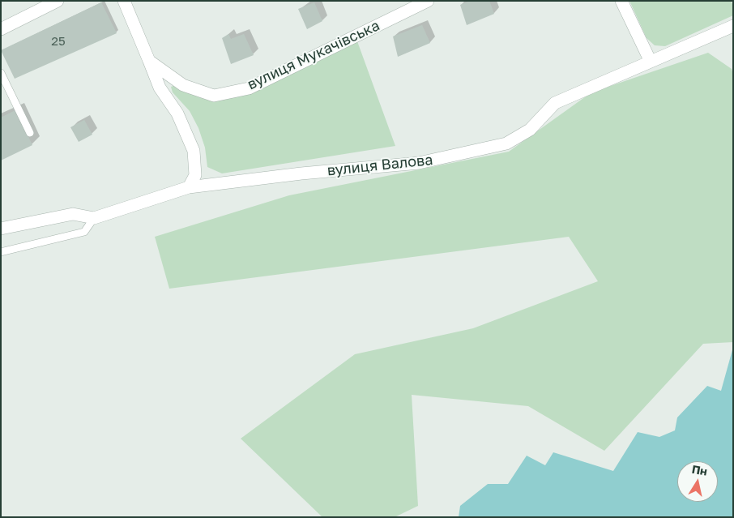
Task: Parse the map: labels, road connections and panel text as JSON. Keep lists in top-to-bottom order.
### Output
{
  "streets": {
    "street": ["вулиця Мукачівська", "вулиця Валова"]
  },
  "house_numbers": ["25"],
  "north": "top"
}
